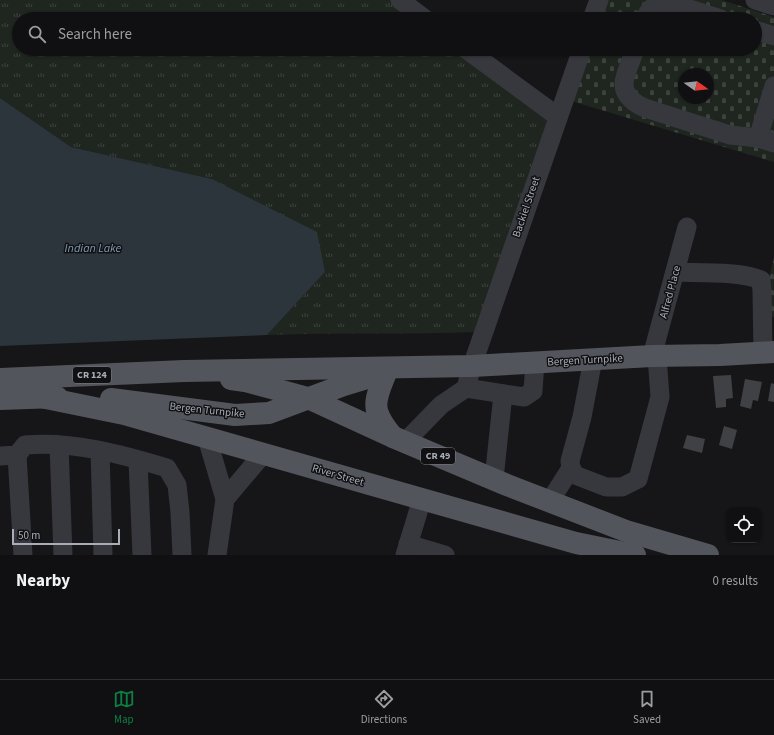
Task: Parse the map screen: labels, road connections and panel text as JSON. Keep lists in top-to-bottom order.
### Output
{
  "streets": {
    "main road": [
      "Bergen Turnpike",
      "CR 124",
      "CR 49",
      "River Street"
    ],
    "street": ["Backiel Street", "Alfred Place"]
  },
  "crossings": [
    ["Backiel Street", "Bergen Turnpike"],
    ["Alfred Place", "Bergen Turnpike"],
    ["Bergen Turnpike", "CR 49"],
    ["Bergen Turnpike", "River Street"]
  ],
  "water": ["Indian Lake"],
  "scale_bar": "50 m",
  "north": "right",
  "page": {
    "search": "Search here",
    "scale": "50 m",
    "heading": ["Nearby", "0 results"],
    "nav": ["Map", "Directions", "Saved"]
  }
}
